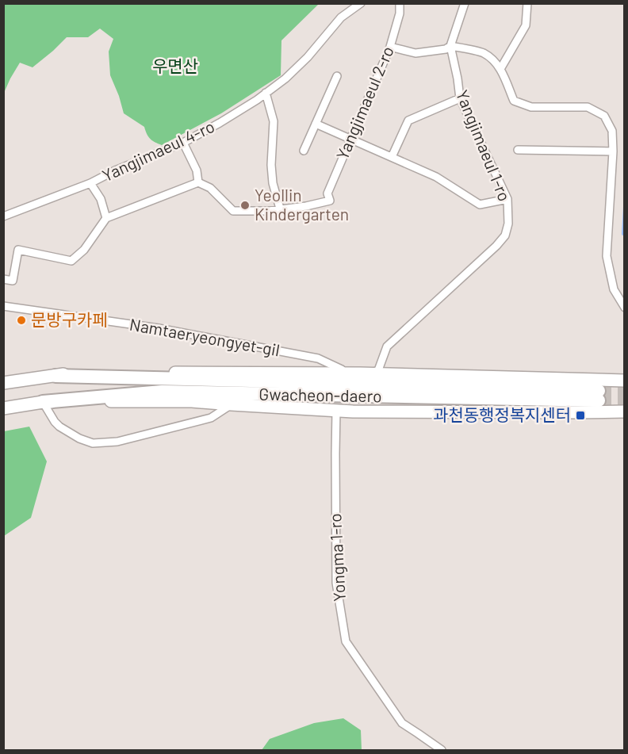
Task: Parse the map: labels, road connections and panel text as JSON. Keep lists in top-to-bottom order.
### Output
{
  "streets": {
    "highway": ["Gwacheon-daero"],
    "street": [
      "Yangjimaeul 2-ro",
      "Yangjimaeul 1-ro",
      "Yangjimaeul 4-ro",
      "Namtaeryeongyet-gil",
      "Yongma 1-ro"
    ]
  },
  "parks": ["우면산"],
  "places": {
    "other": ["Yeollin Kindergarten", "문방구카페"],
    "transit": ["과천동행정복지센터"]
  }
}
